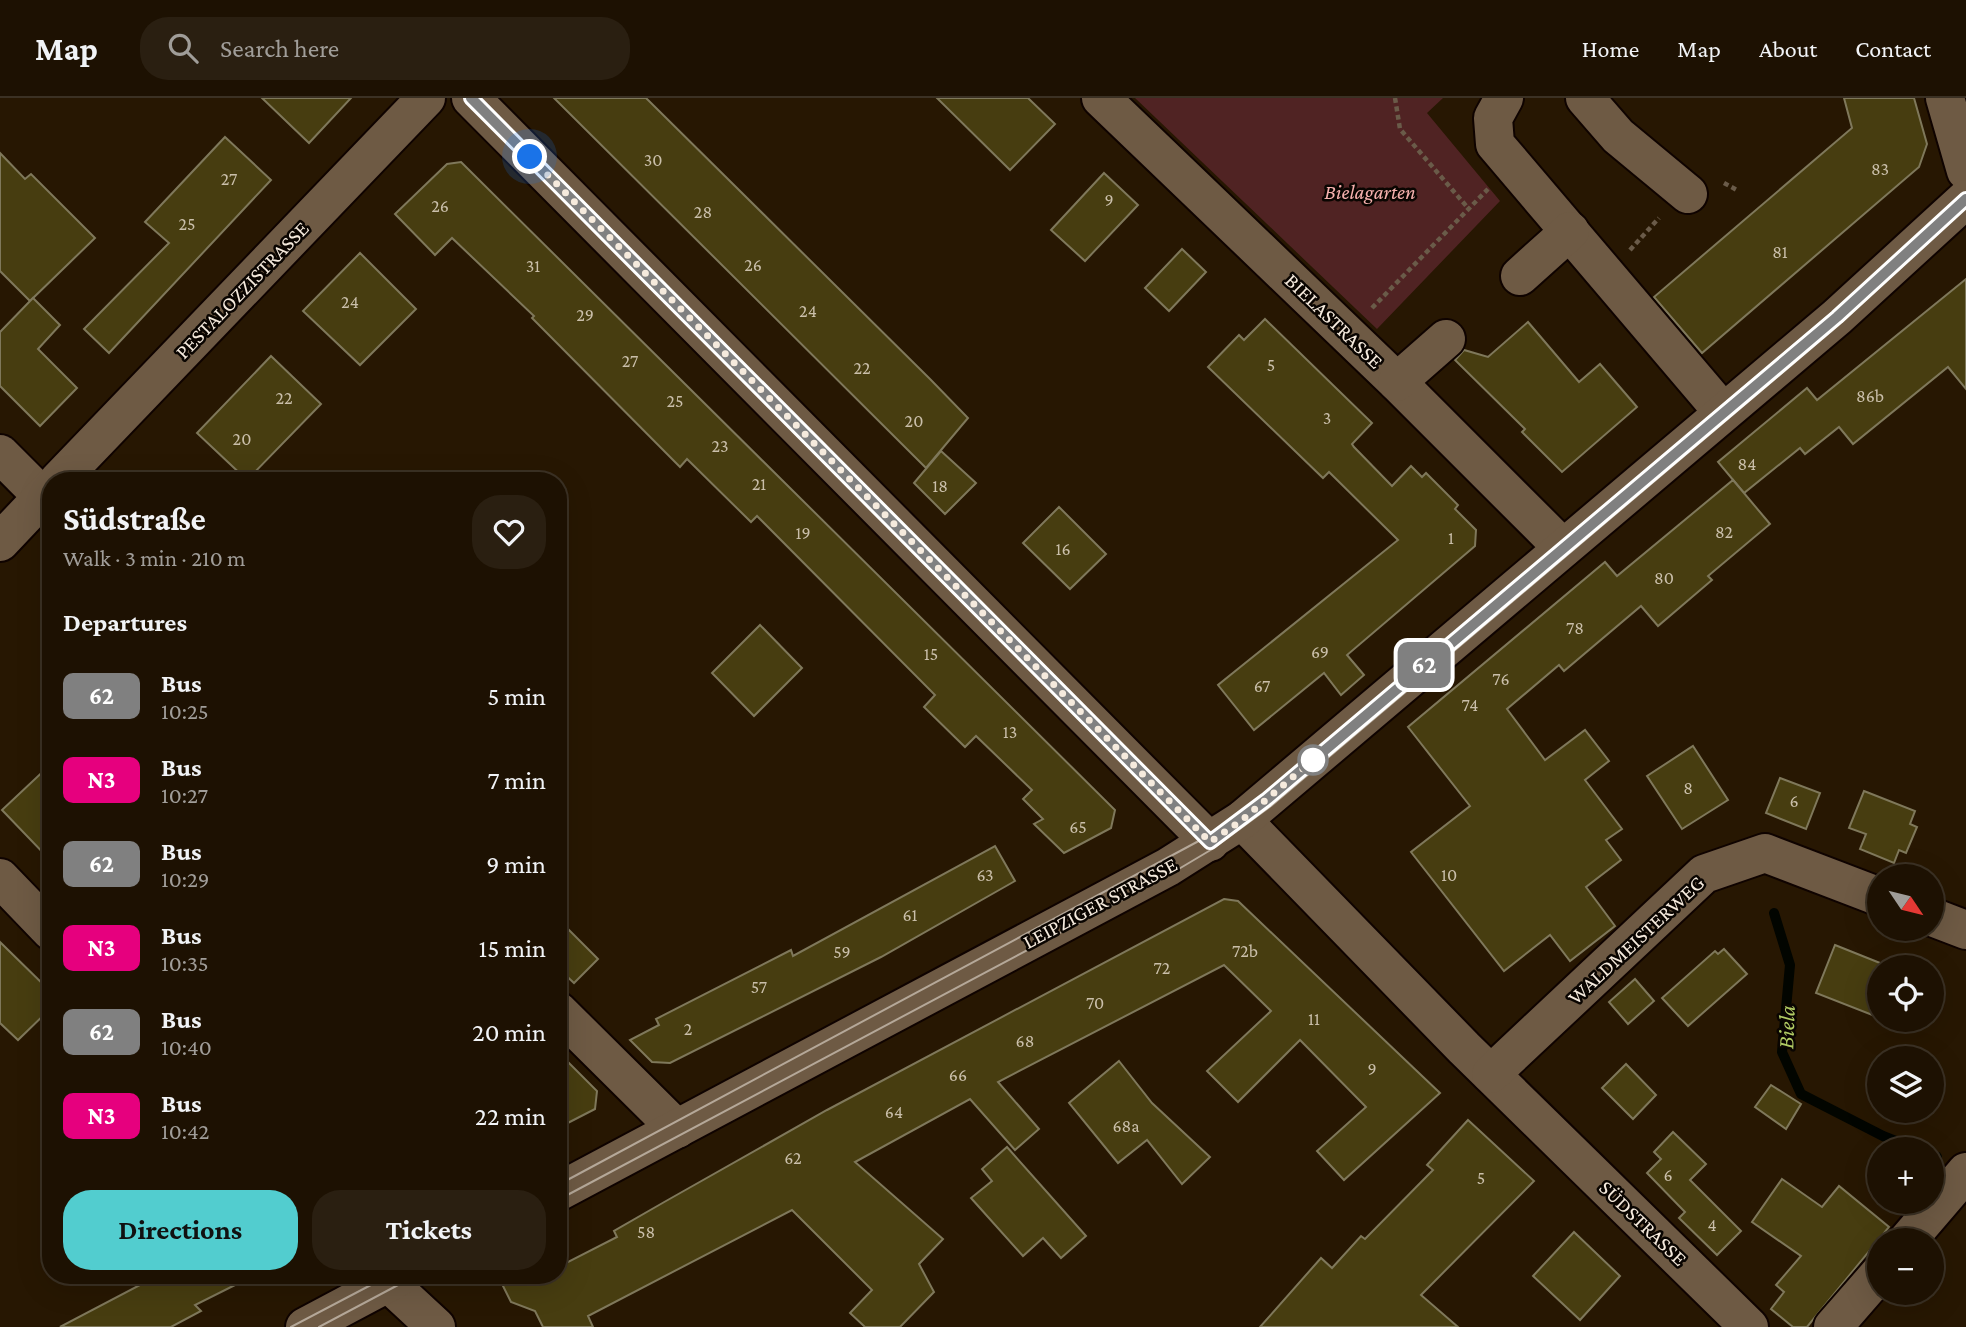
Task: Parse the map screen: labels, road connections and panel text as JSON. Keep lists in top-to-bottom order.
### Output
{
  "streets": {
    "street": [
      "PESTALOZZISTRASSE",
      "BIELASTRASSE",
      "LEIPZIGER STRASSE",
      "WALDMEISTERWEG",
      "SÜDSTRASSE"
    ]
  },
  "crossings": [
    ["BIELASTRASSE", "LEIPZIGER STRASSE"],
    ["LEIPZIGER STRASSE", "SÜDSTRASSE"],
    ["WALDMEISTERWEG", "SÜDSTRASSE"]
  ],
  "water": ["Biela"],
  "parks": ["Bielagarten"],
  "lines": ["bus line 62"],
  "house_numbers": [
    "30",
    "83",
    "27",
    "9",
    "26",
    "28",
    "25",
    "81",
    "26",
    "31",
    "24",
    "24",
    "29",
    "27",
    "5",
    "22",
    "86b",
    "22",
    "25",
    "3",
    "20",
    "20",
    "23",
    "84",
    "21",
    "18",
    "82",
    "19",
    "1",
    "16",
    "80",
    "78",
    "69",
    "15",
    "76",
    "67",
    "74",
    "13",
    "8",
    "6",
    "65",
    "63",
    "10",
    "61",
    "72b",
    "59",
    "72",
    "57",
    "70",
    "11",
    "2",
    "68",
    "9",
    "66",
    "64",
    "68a",
    "62",
    "6",
    "5",
    "4",
    "58"
  ],
  "north": "bottom right",
  "page": {
    "header": "Map",
    "search": "Search here",
    "nav": [
      "Home",
      "Map",
      "About",
      "Contact"
    ],
    "on_map": "62",
    "heading": [
      ["Südstraße", "Walk · 3 min · 210 m"],
      "Departures"
    ],
    "list": [
      {
        "mark": "62",
        "name": "Bus",
        "note": "10:25",
        "value": "5 min"
      },
      {
        "mark": "N3",
        "name": "Bus",
        "note": "10:27",
        "value": "7 min"
      },
      {
        "mark": "62",
        "name": "Bus",
        "note": "10:29",
        "value": "9 min"
      },
      {
        "mark": "N3",
        "name": "Bus",
        "note": "10:35",
        "value": "15 min"
      },
      {
        "mark": "62",
        "name": "Bus",
        "note": "10:40",
        "value": "20 min"
      },
      {
        "mark": "N3",
        "name": "Bus",
        "note": "10:42",
        "value": "22 min"
      }
    ],
    "map_buttons": ["+", "−"],
    "buttons": ["Directions", "Tickets"]
  }
}
